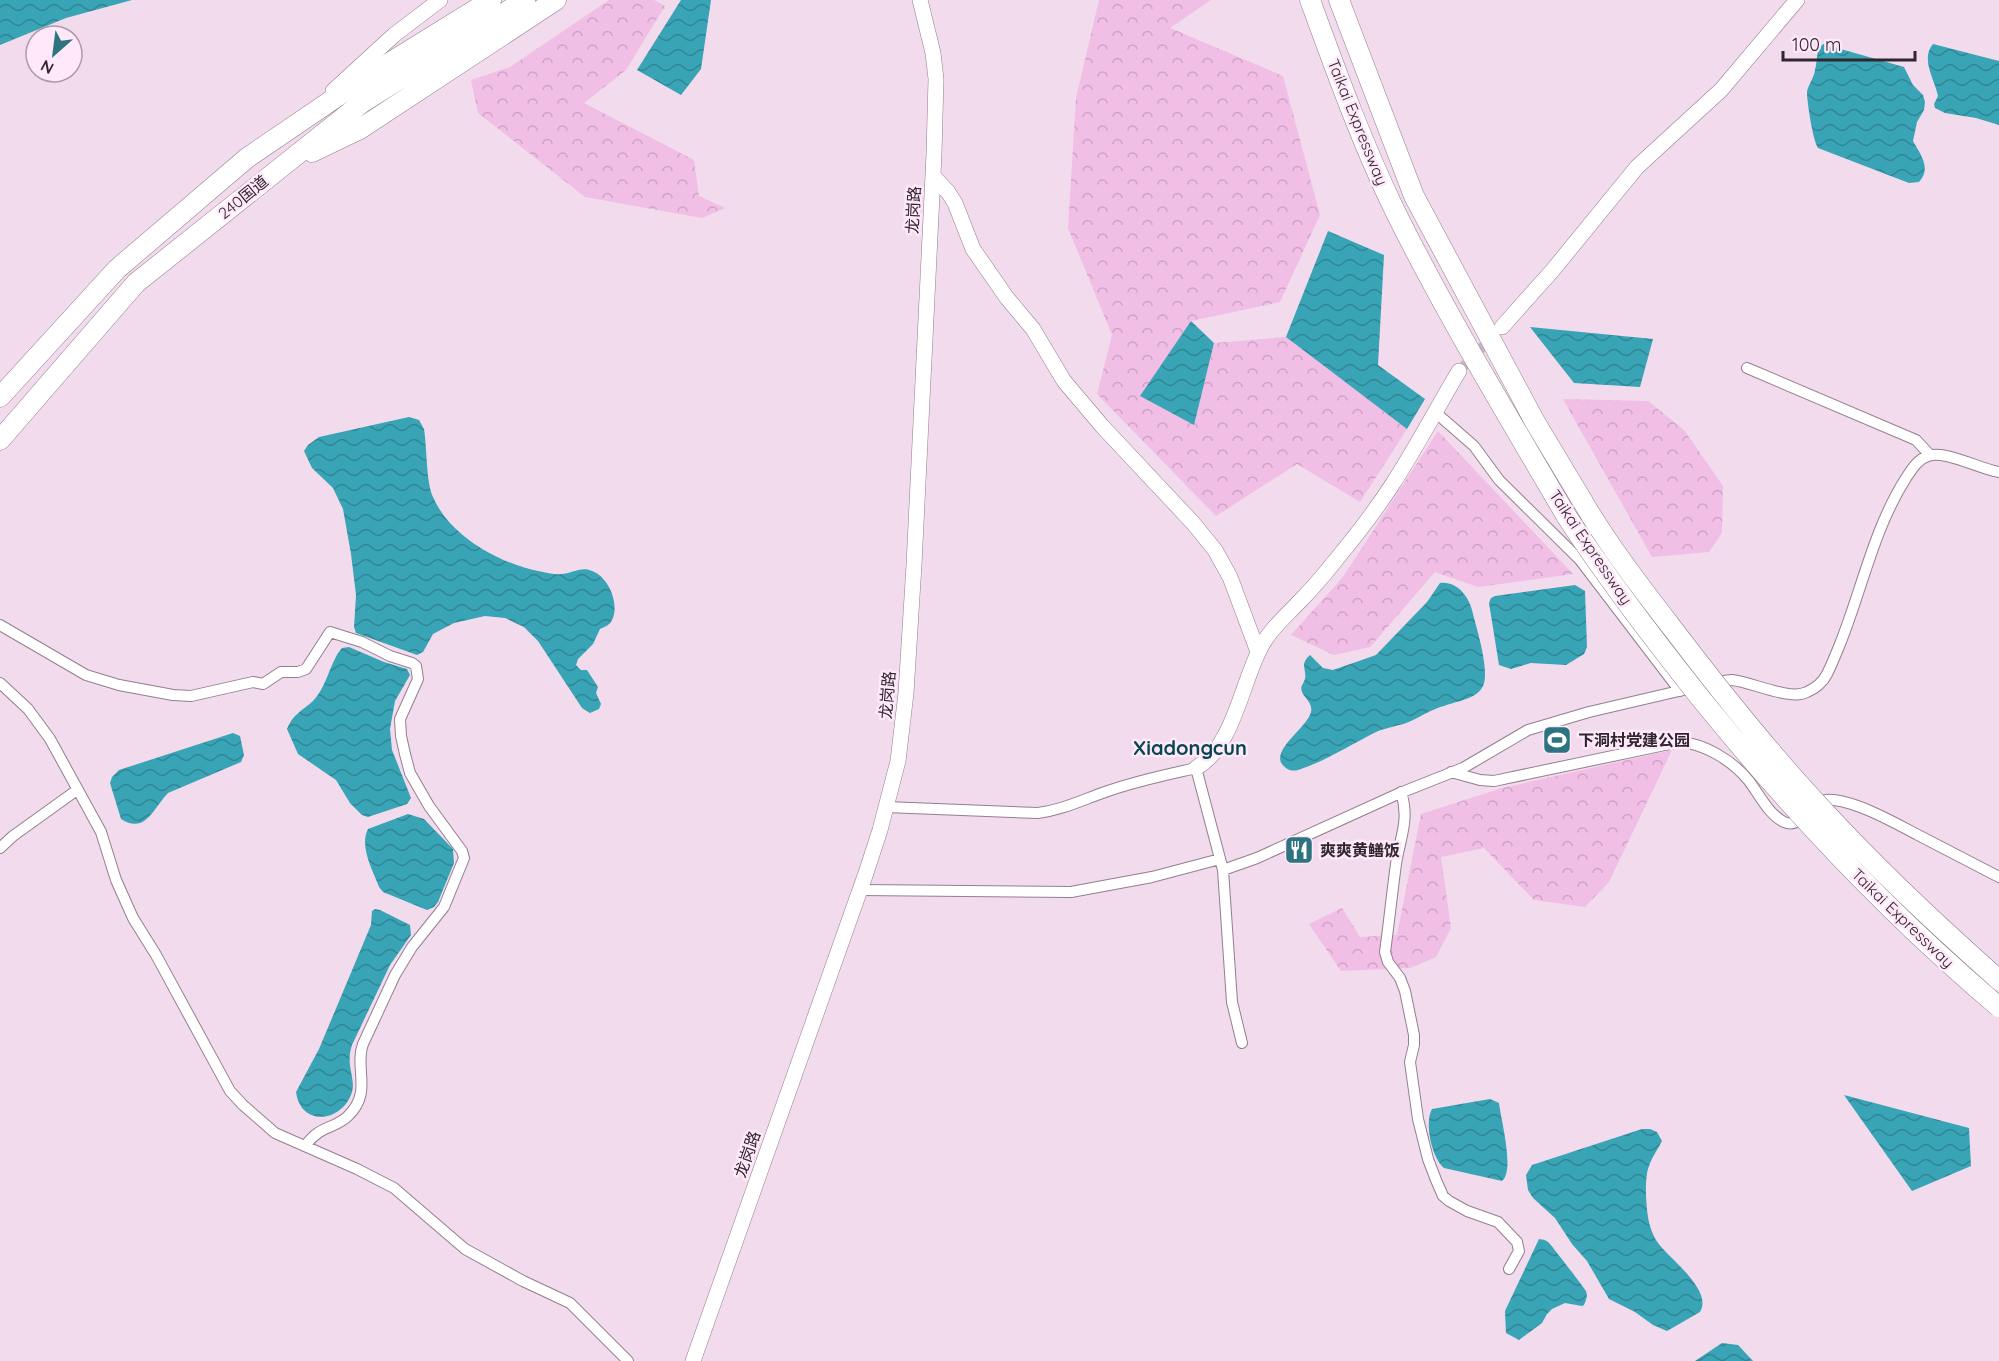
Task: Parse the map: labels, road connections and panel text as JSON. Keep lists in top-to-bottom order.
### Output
{
  "streets": {
    "highway": ["Taikai Expressway", "240国道"],
    "main road": ["龙岗路"]
  },
  "districts": ["Xiadongcun"],
  "places": {
    "sports": ["下洞村党建公园"],
    "restaurant": ["爽爽黄鳝饭"]
  },
  "scale_bar": "100 m",
  "north": "bottom left"
}
